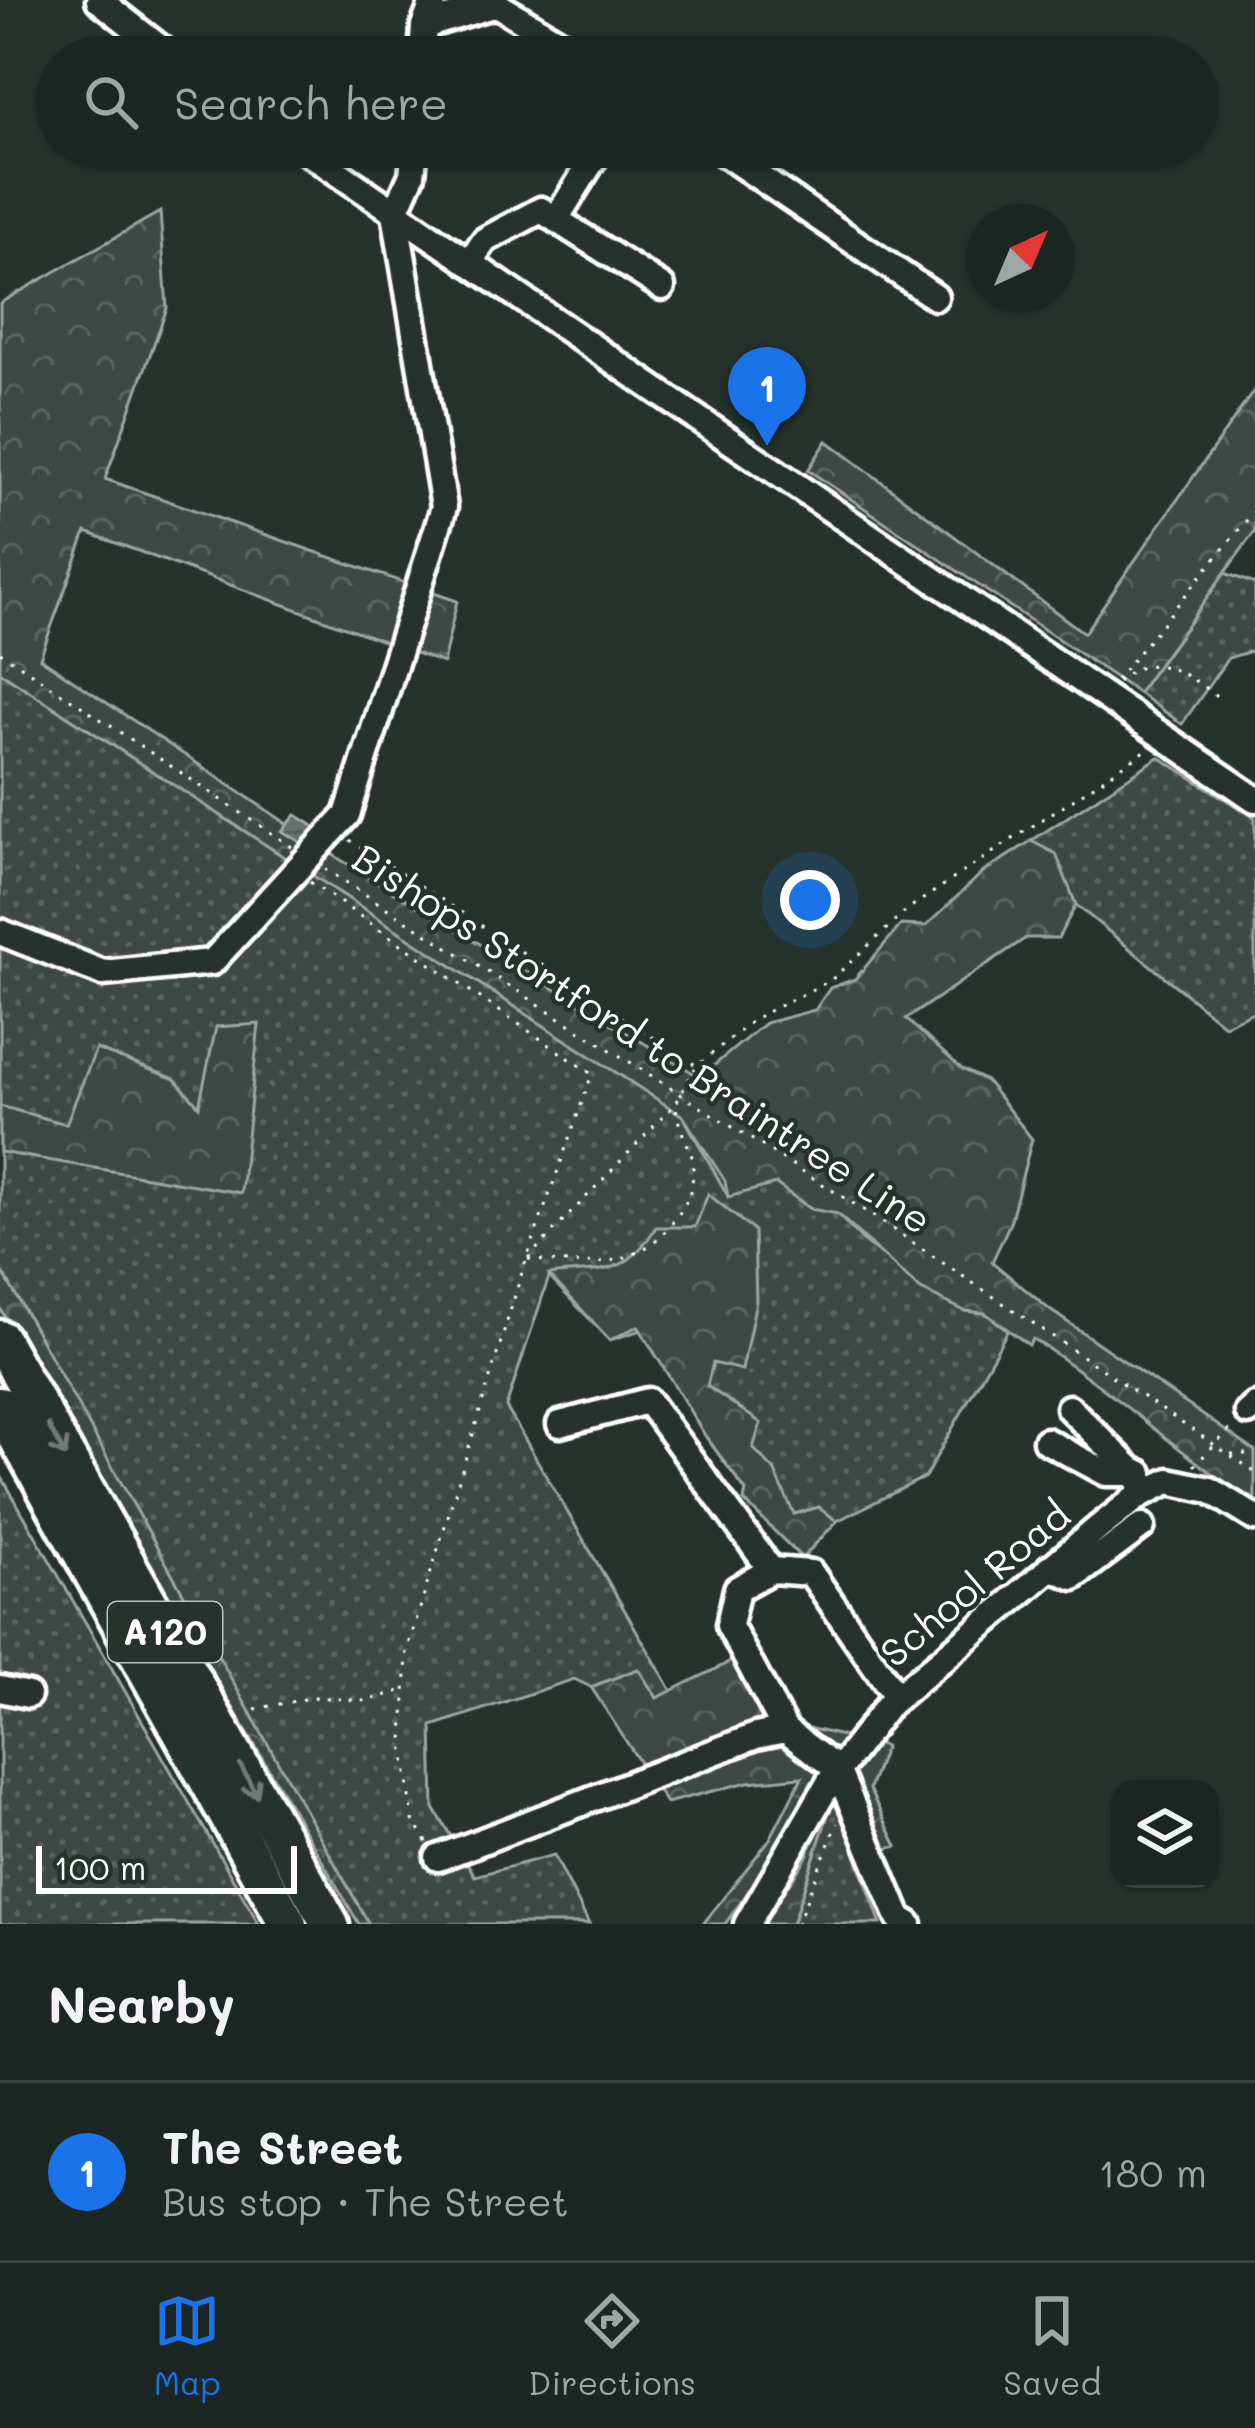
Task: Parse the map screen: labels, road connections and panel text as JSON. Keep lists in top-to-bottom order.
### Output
{
  "streets": {
    "highway": ["A120"],
    "street": ["School Road"],
    "path": ["Bishops Stortford to Braintree Line"]
  },
  "scale_bar": "100 m",
  "north": "top right",
  "page": {
    "search": "Search here",
    "pins": "1",
    "scale": "100 m",
    "heading": "Nearby",
    "list": [
      {
        "mark": "1",
        "name": "The Street",
        "note": "Bus stop · The Street",
        "value": "180 m"
      }
    ],
    "nav": ["Map", "Directions", "Saved"]
  }
}
